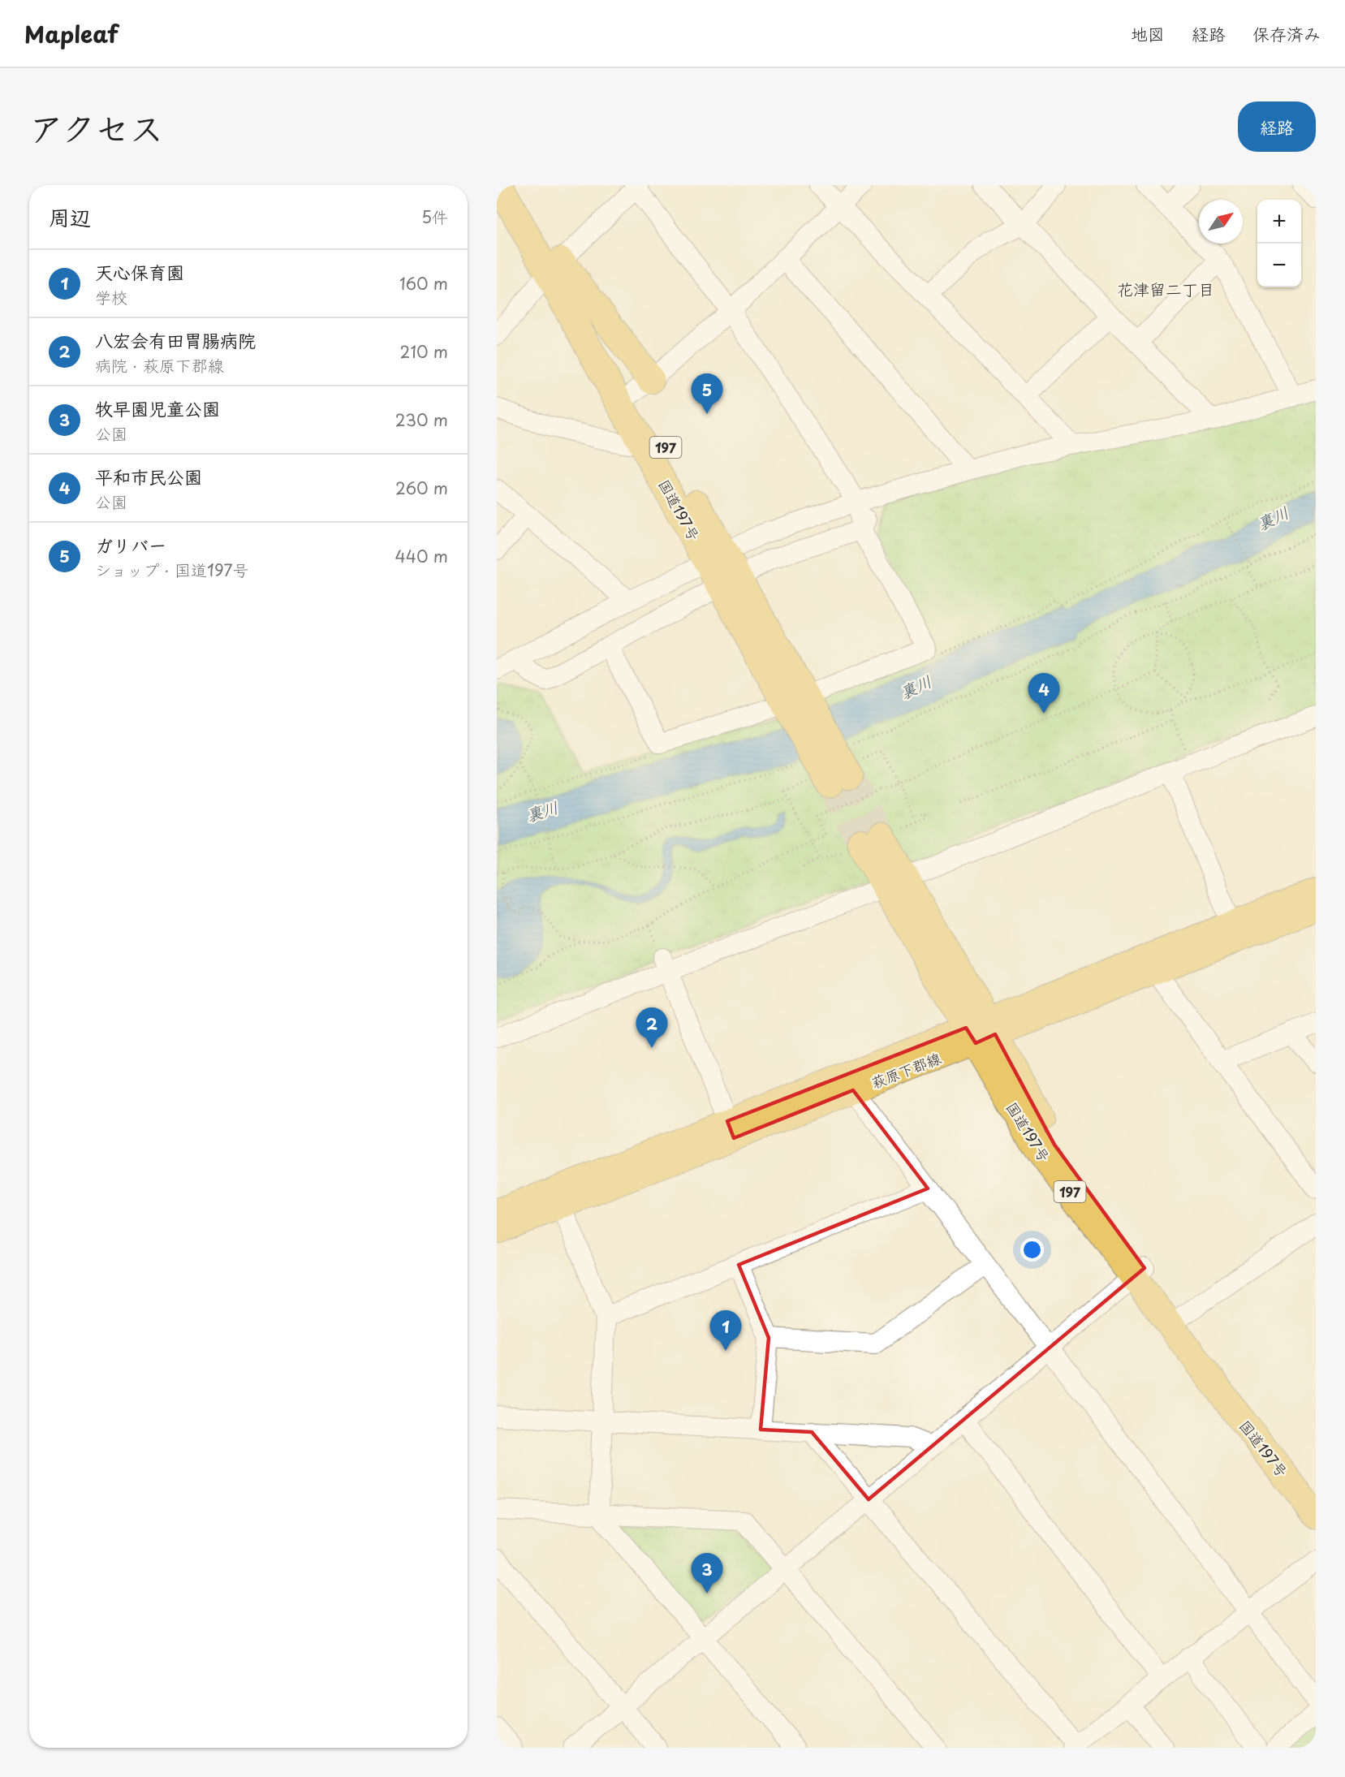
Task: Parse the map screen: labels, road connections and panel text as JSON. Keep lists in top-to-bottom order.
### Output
{
  "streets": {
    "highway": ["197", "国道197号"],
    "main road": ["萩原下郡線"]
  },
  "crossings": [
    ["197", "国道197号"],
    ["国道197号", "萩原下郡線"]
  ],
  "districts": ["花津留二丁目"],
  "water": ["裏川"],
  "north": "top right",
  "page": {
    "header": "Mapleaf",
    "nav": ["地図", "経路", "保存済み"],
    "title": "アクセス",
    "buttons": "経路",
    "heading": ["周辺", "5件"],
    "map_buttons": ["+", "−"],
    "list": [
      {
        "mark": "1",
        "name": "天心保育園",
        "note": "学校",
        "value": "160 m"
      },
      {
        "mark": "2",
        "name": "八宏会有田胃腸病院",
        "note": "病院 · 萩原下郡線",
        "value": "210 m"
      },
      {
        "mark": "3",
        "name": "牧早園児童公園",
        "note": "公園",
        "value": "230 m"
      },
      {
        "mark": "4",
        "name": "平和市民公園",
        "note": "公園",
        "value": "260 m"
      },
      {
        "mark": "5",
        "name": "ガリバー",
        "note": "ショップ · 国道197号",
        "value": "440 m"
      }
    ],
    "pins": [
      "5",
      "4",
      "2",
      "1",
      "3"
    ]
  }
}
